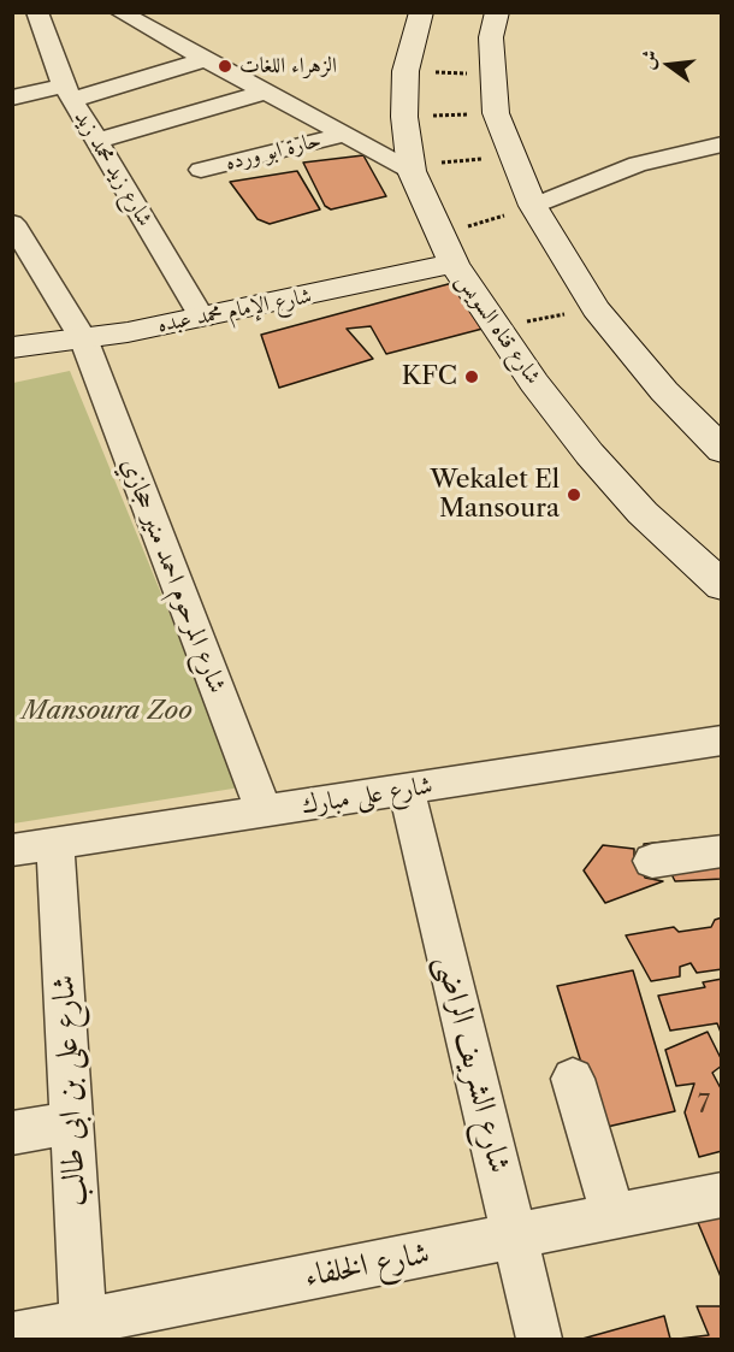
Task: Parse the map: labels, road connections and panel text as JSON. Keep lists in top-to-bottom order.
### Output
{
  "streets": {
    "main road": ["شارع الإمام محمد عبده", "شارع قناه السويس"],
    "street": [
      "حارة ابو ورده",
      "شارع زيد محمد زيد",
      "شارع المرحوم احمد منير حجازي",
      "شارع على مبارك",
      "شارع الشريف الراضى",
      "شارع على بن ابى طالب",
      "شارع الخلفاء"
    ]
  },
  "crossings": [
    ["شارع زيد محمد زيد", "شارع الإمام محمد عبده"],
    ["شارع الإمام محمد عبده", "شارع قناه السويس"],
    ["شارع الإمام محمد عبده", "شارع المرحوم احمد منير حجازي"],
    ["شارع المرحوم احمد منير حجازي", "شارع على مبارك"],
    ["شارع على مبارك", "شارع الشريف الراضى"],
    ["شارع على مبارك", "شارع على بن ابى طالب"],
    ["شارع الشريف الراضى", "شارع الخلفاء"],
    ["شارع على بن ابى طالب", "شارع الخلفاء"]
  ],
  "parks": ["Mansoura Zoo"],
  "places": ["الزهراء اللغات", "KFC", "Wekalet El Mansoura"],
  "house_numbers": ["7"],
  "north": "left"
}
